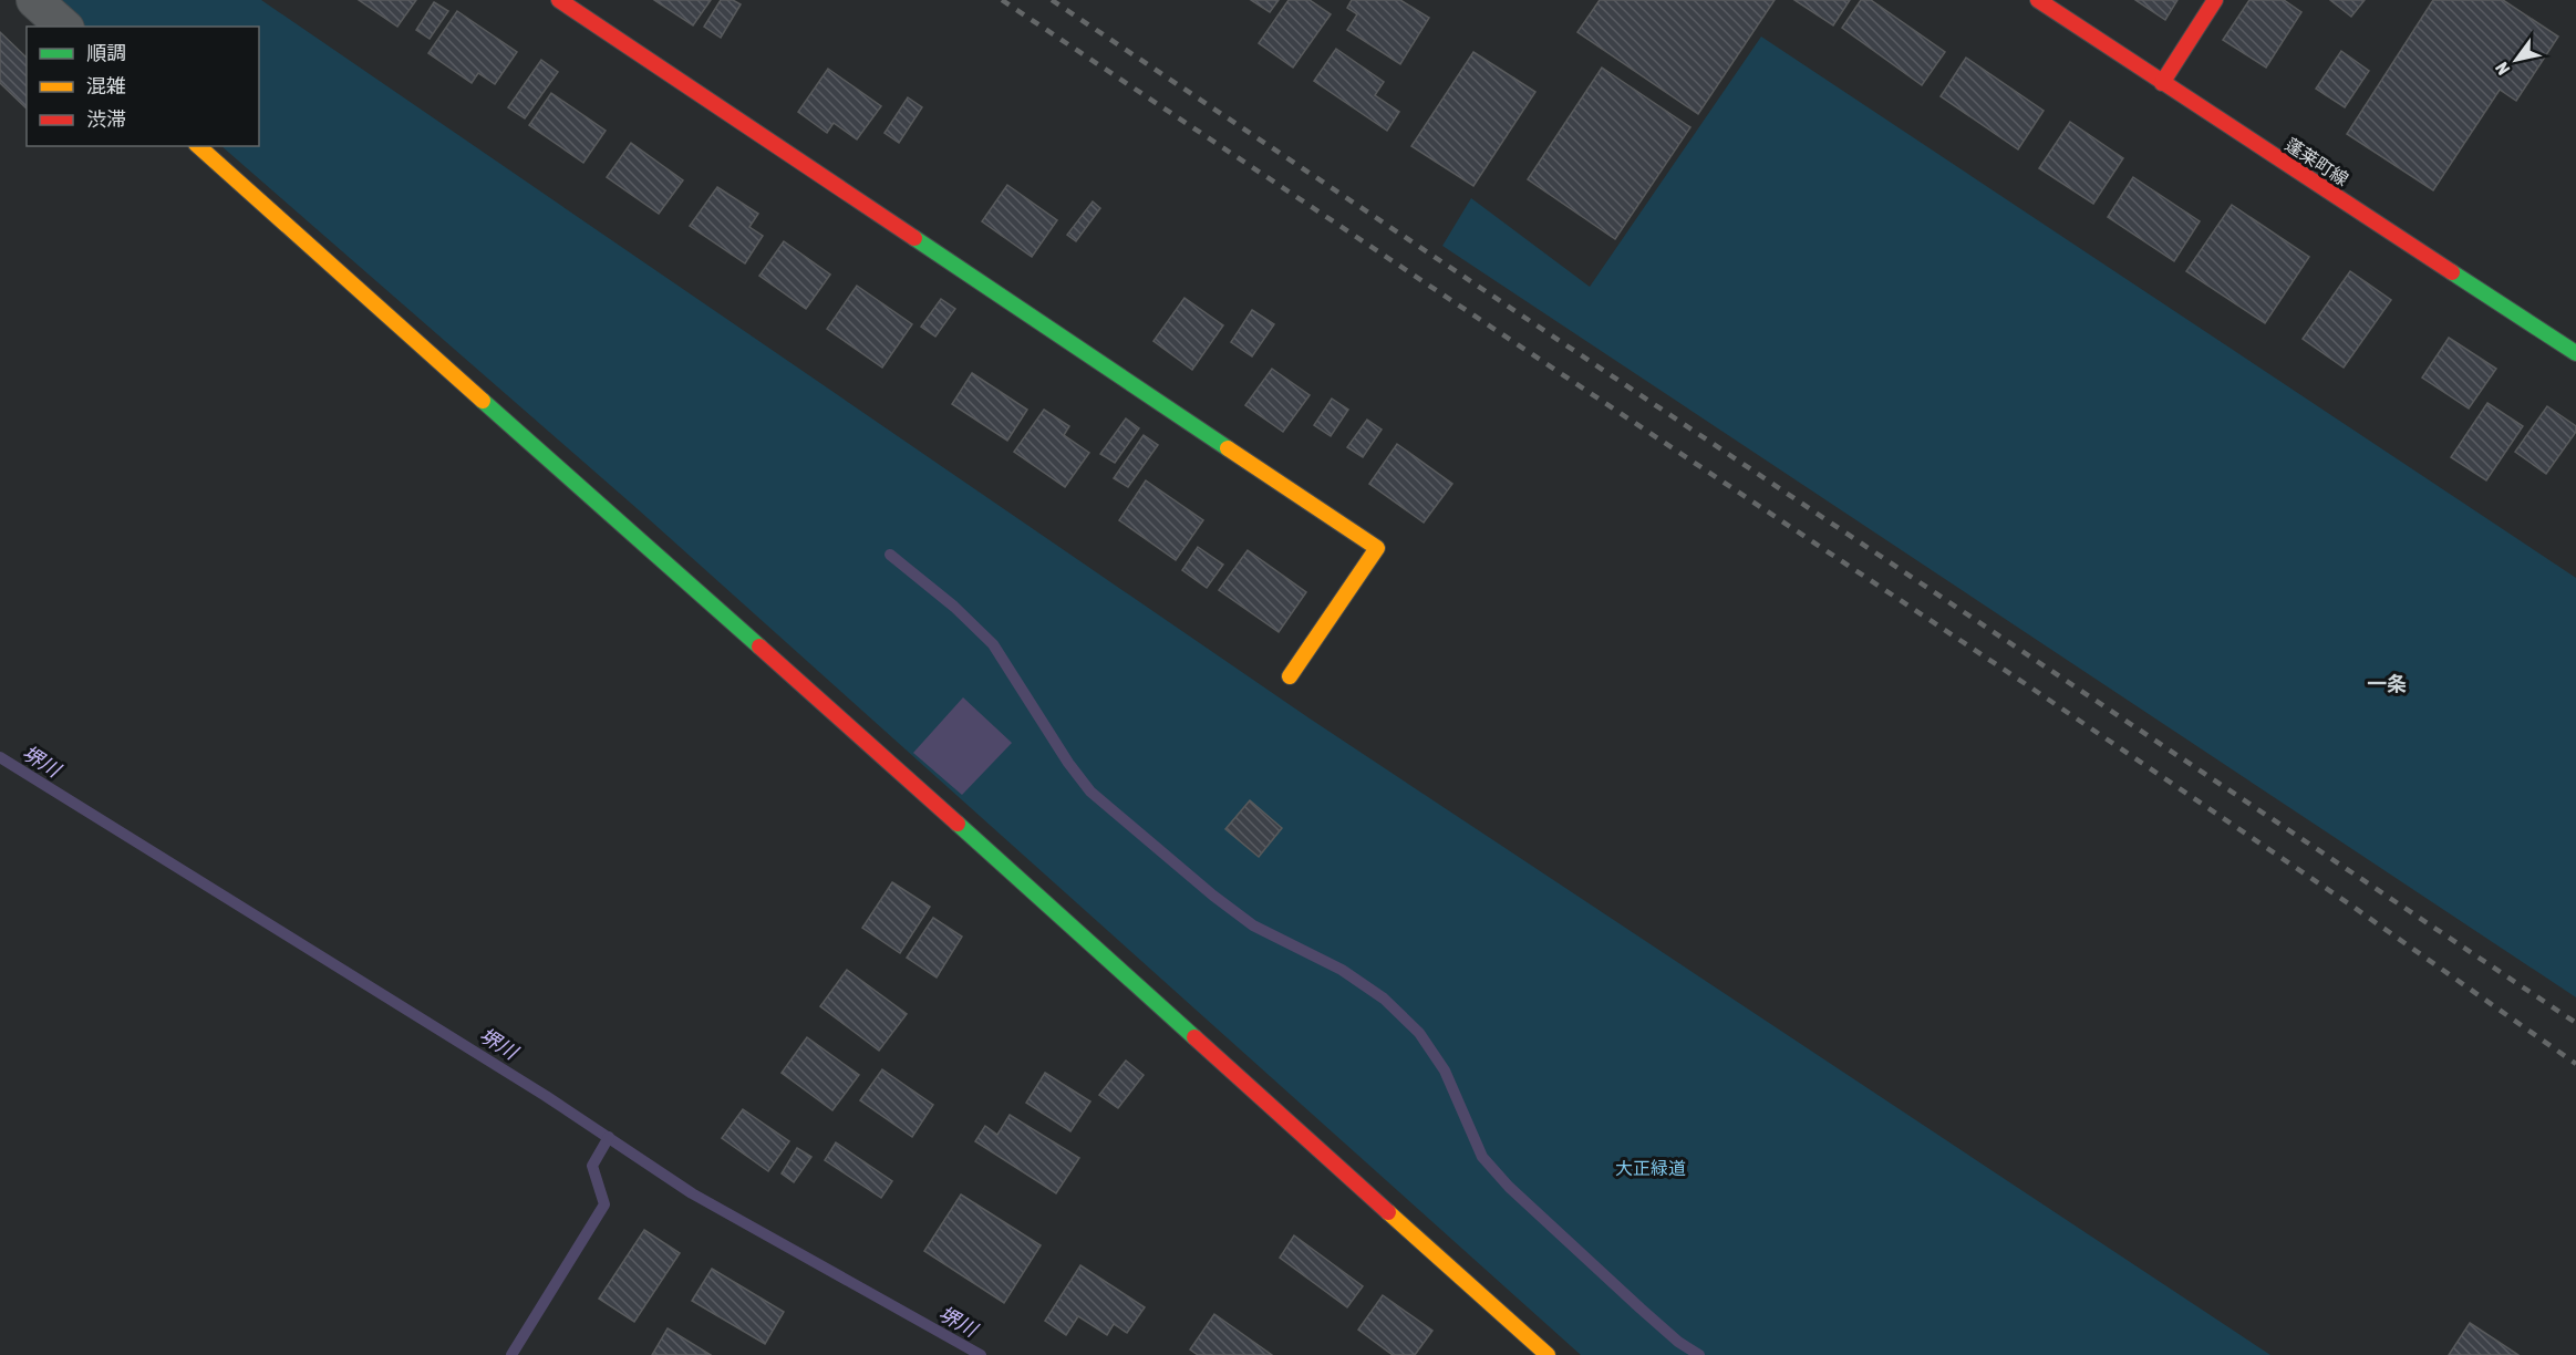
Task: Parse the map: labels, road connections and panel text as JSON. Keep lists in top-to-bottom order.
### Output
{
  "streets": {
    "street": ["蓬莱町線"]
  },
  "districts": ["一条"],
  "water": ["堺川"],
  "parks": ["大正緑道"],
  "legend": ["順調", "混雑", "渋滞"],
  "north": "bottom left"
}
